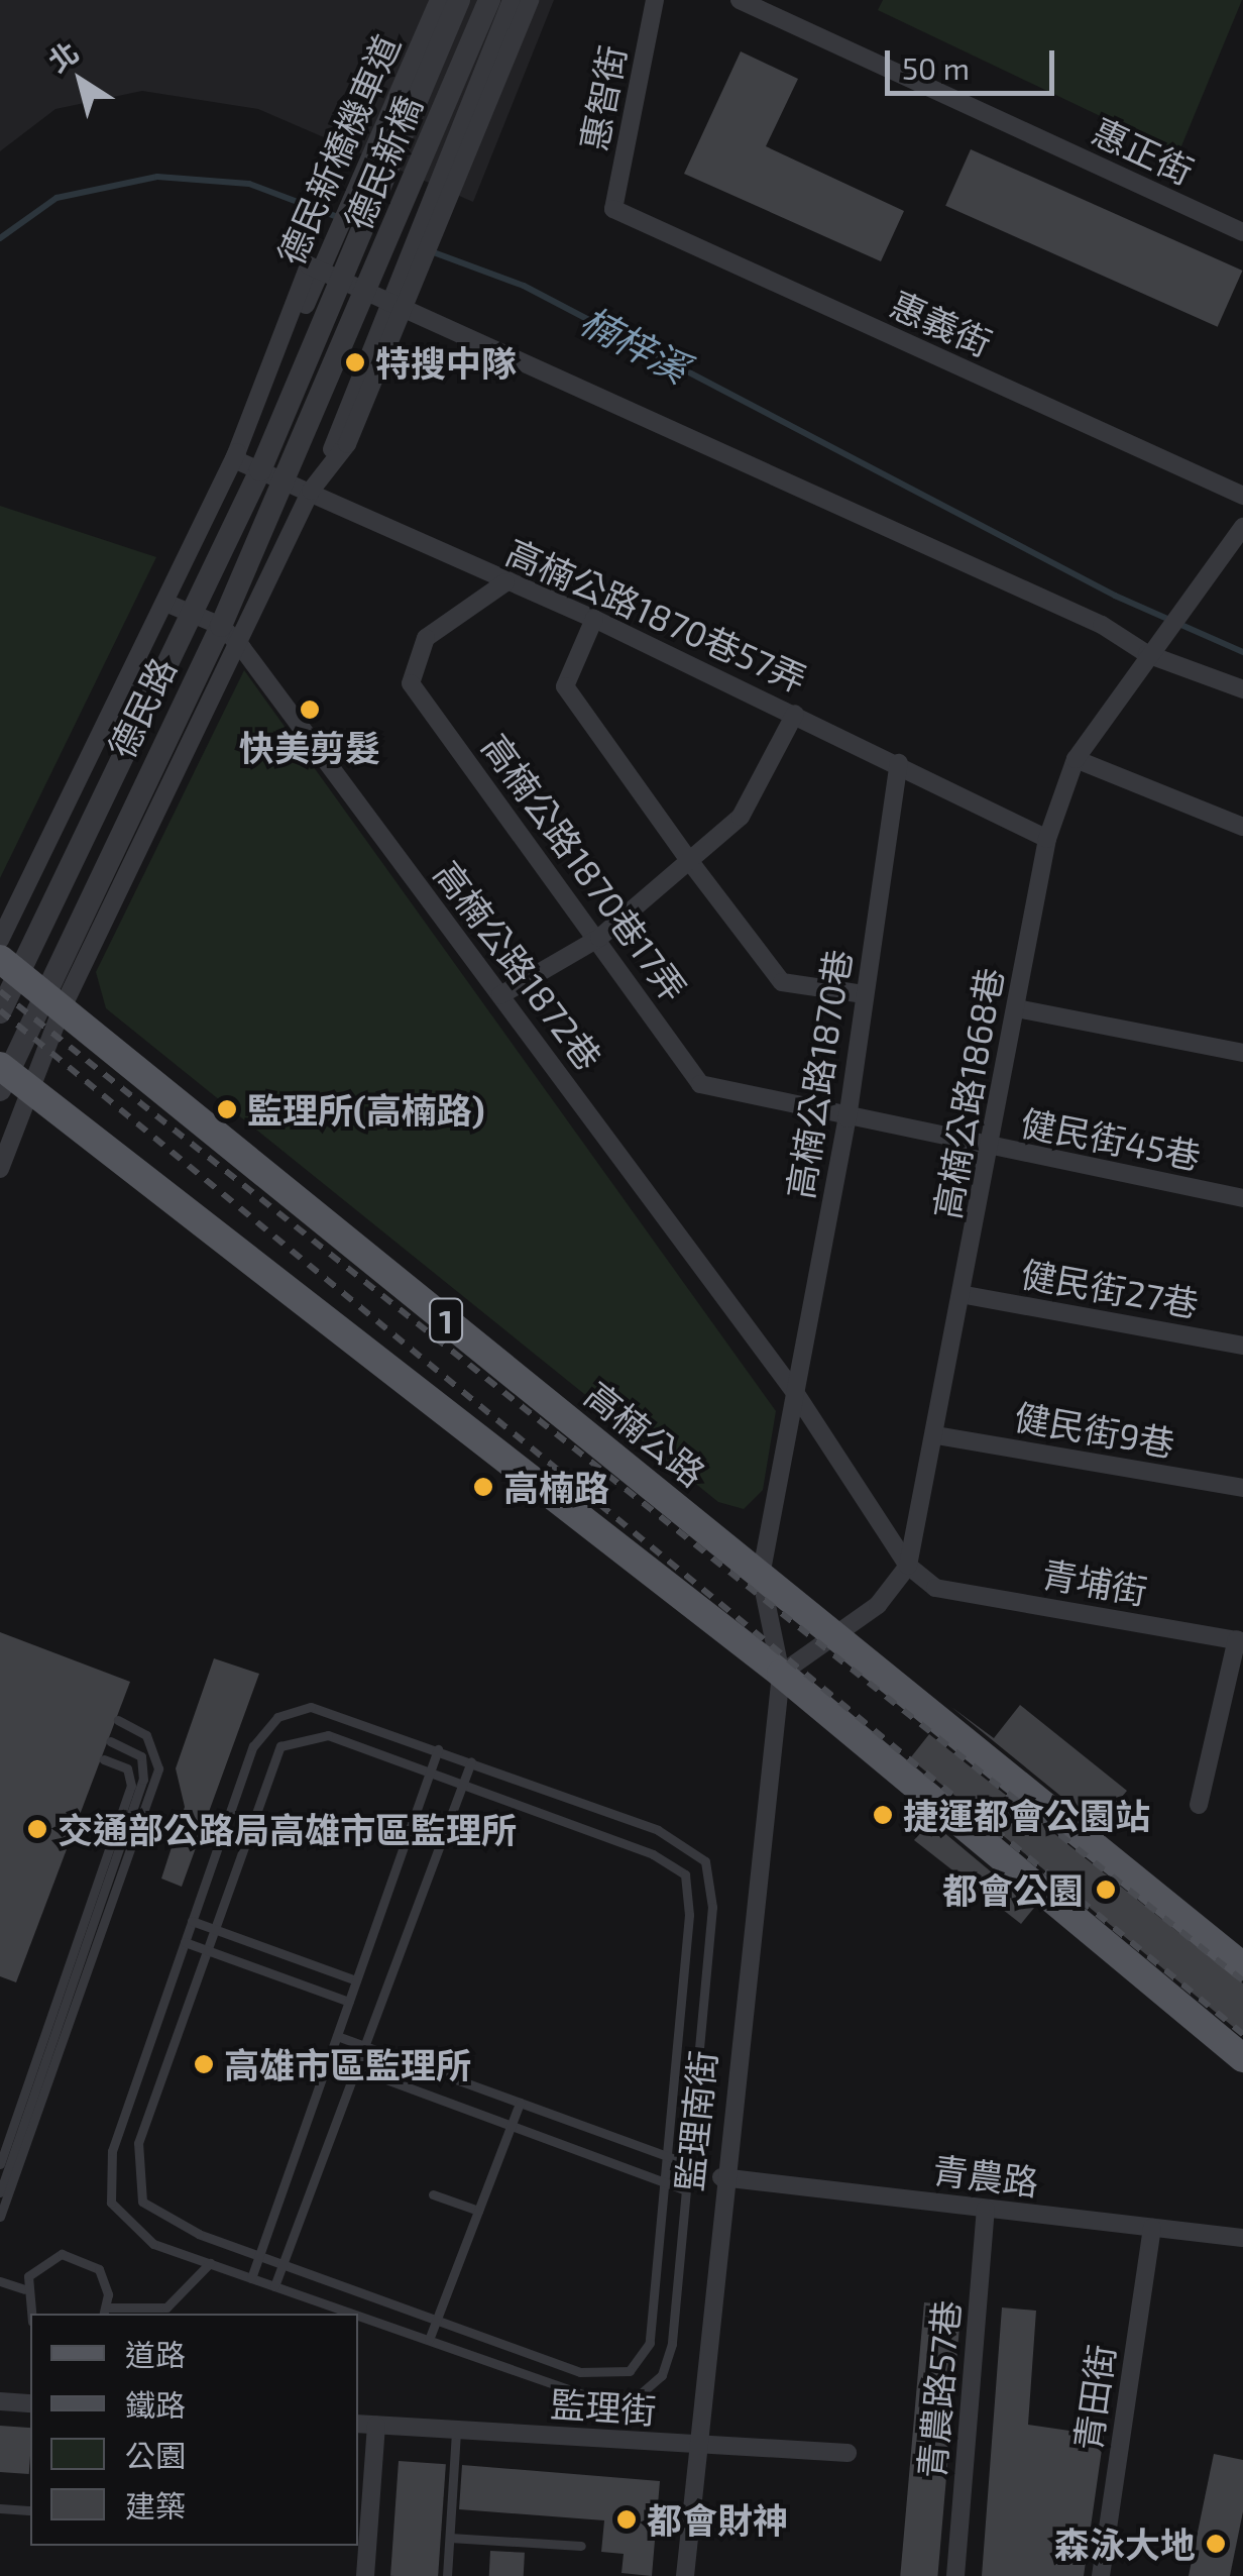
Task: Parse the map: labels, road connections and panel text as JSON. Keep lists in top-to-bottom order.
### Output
{
  "streets": {
    "main road": ["1", "高楠公路"],
    "street": [
      "惠智街",
      "德民新橋機車道",
      "惠正街",
      "德民新橋",
      "惠義街",
      "高楠公路1870巷57弄",
      "德民路",
      "高楠公路1870巷17弄",
      "高楠公路1872巷",
      "高楠公路1870巷",
      "高楠公路1868巷",
      "健民街45巷",
      "健民街27巷",
      "健民街9巷",
      "青埔街",
      "監理南街",
      "青農路",
      "青農路57巷",
      "青田街",
      "監理街"
    ]
  },
  "crossings": [
    ["惠智街", "惠義街"],
    ["德民新橋機車道", "德民新橋"],
    ["德民新橋機車道", "高楠公路1870巷57弄"],
    ["德民新橋機車道", "德民路"],
    ["德民新橋", "德民路"],
    ["高楠公路1870巷57弄", "德民路"],
    ["高楠公路1870巷57弄", "高楠公路1870巷17弄"],
    ["高楠公路1870巷57弄", "高楠公路1870巷"],
    ["高楠公路1870巷57弄", "高楠公路1868巷"],
    ["德民路", "高楠公路1872巷"],
    ["德民路", "1"],
    ["德民路", "高楠公路"],
    ["高楠公路1870巷17弄", "高楠公路1870巷"],
    ["高楠公路1870巷17弄", "健民街45巷"],
    ["高楠公路1872巷", "高楠公路1870巷"],
    ["高楠公路1872巷", "高楠公路1868巷"],
    ["高楠公路1872巷", "青埔街"],
    ["高楠公路1870巷", "健民街45巷"],
    ["高楠公路1870巷", "高楠公路"],
    ["高楠公路1870巷", "監理南街"],
    ["高楠公路1868巷", "健民街45巷"],
    ["高楠公路1868巷", "健民街27巷"],
    ["高楠公路1868巷", "健民街9巷"],
    ["1", "監理南街"],
    ["高楠公路", "監理南街"],
    ["監理南街", "青農路"],
    ["監理南街", "監理街"],
    ["青農路", "青農路57巷"],
    ["青農路", "青田街"]
  ],
  "water": ["楠梓溪"],
  "places": [
    "特搜中隊",
    "快美剪髮",
    "監理所(高楠路)",
    "高楠路",
    "捷運都會公園站",
    "交通部公路局高雄市區監理所",
    "都會公園",
    "高雄市區監理所",
    "都會財神",
    "森泳大地"
  ],
  "legend": [
    "道路",
    "鐵路",
    "公園",
    "建築"
  ],
  "scale_bar": "50 m",
  "north": "top left"
}
